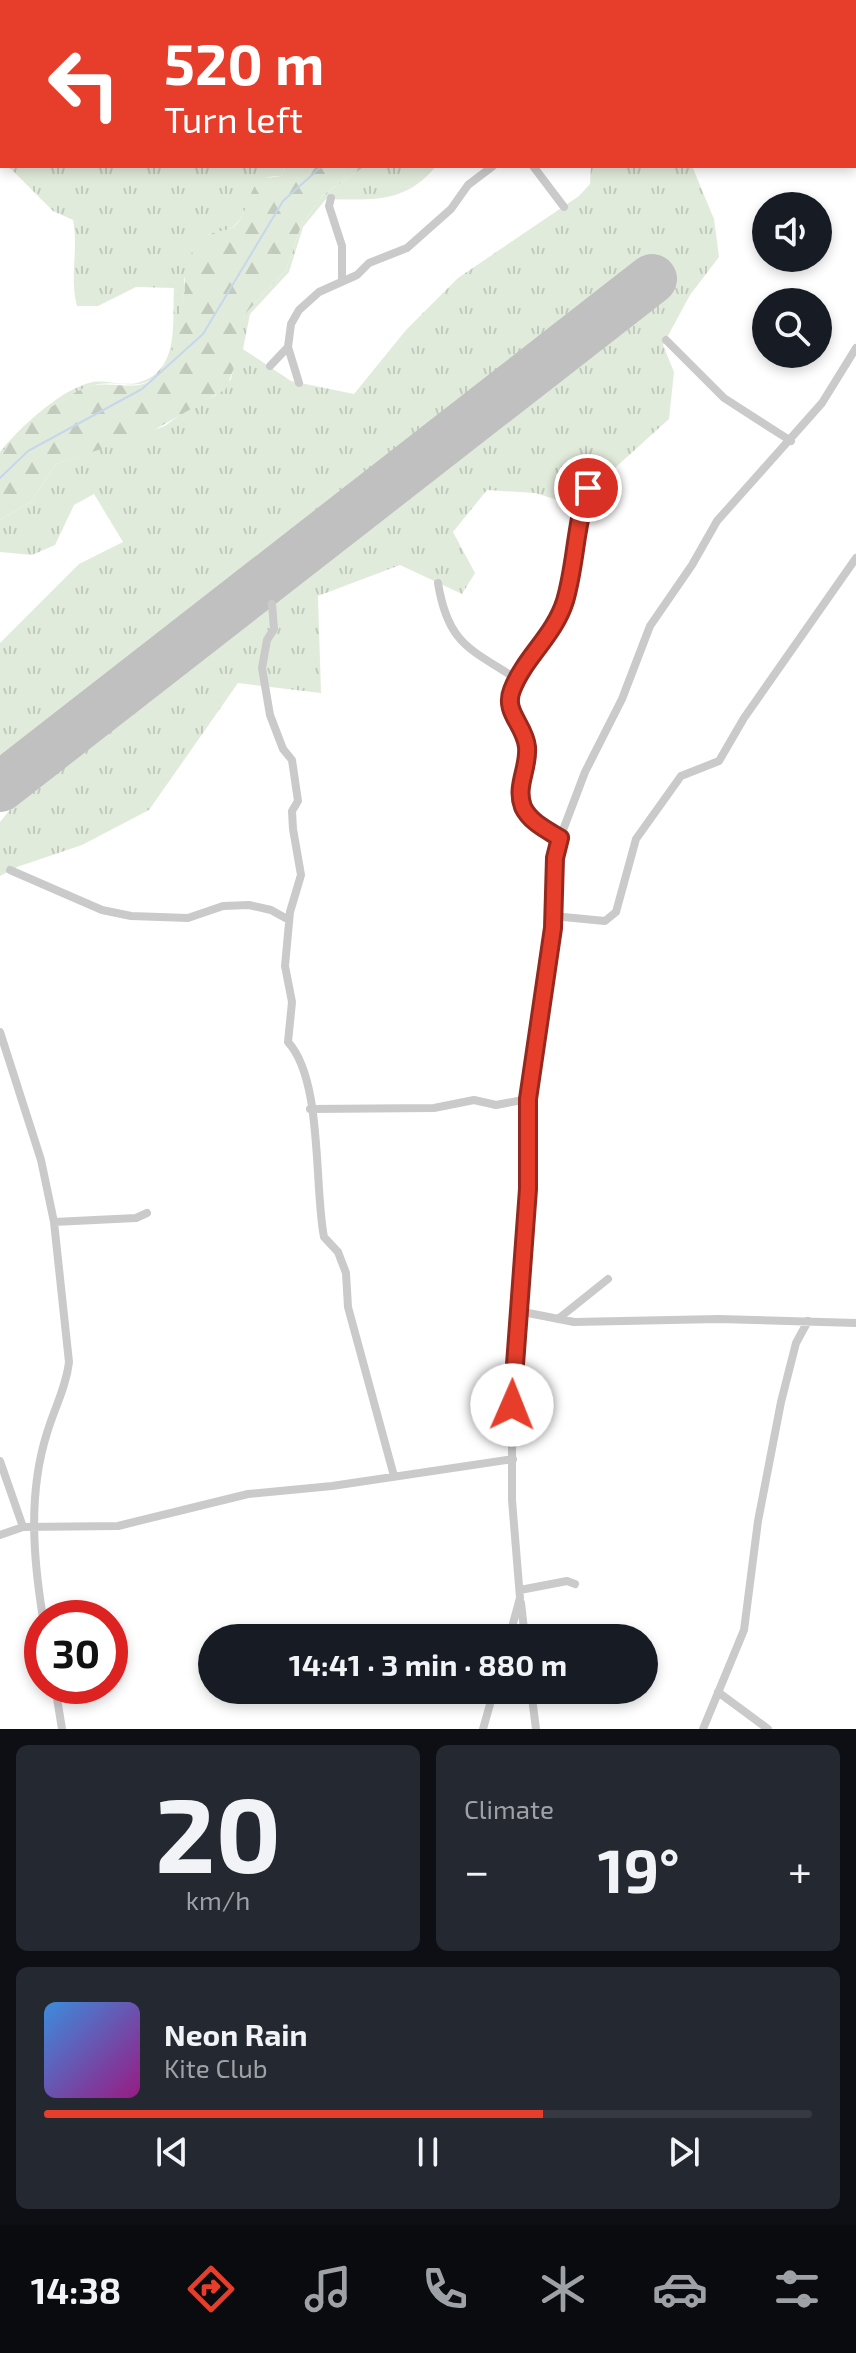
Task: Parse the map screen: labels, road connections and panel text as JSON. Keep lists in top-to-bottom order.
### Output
{
  "page": {
    "turn": ["520 m", "Turn left"],
    "limit": "30",
    "trip": "14:41 · 3 min · 880 m",
    "tile": [
      ["20", "km/h"],
      "Climate"
    ],
    "heat": ["−", "19°", "+"],
    "song": ["Neon Rain", "Kite Club"],
    "tabs": "14:38"
  }
}
